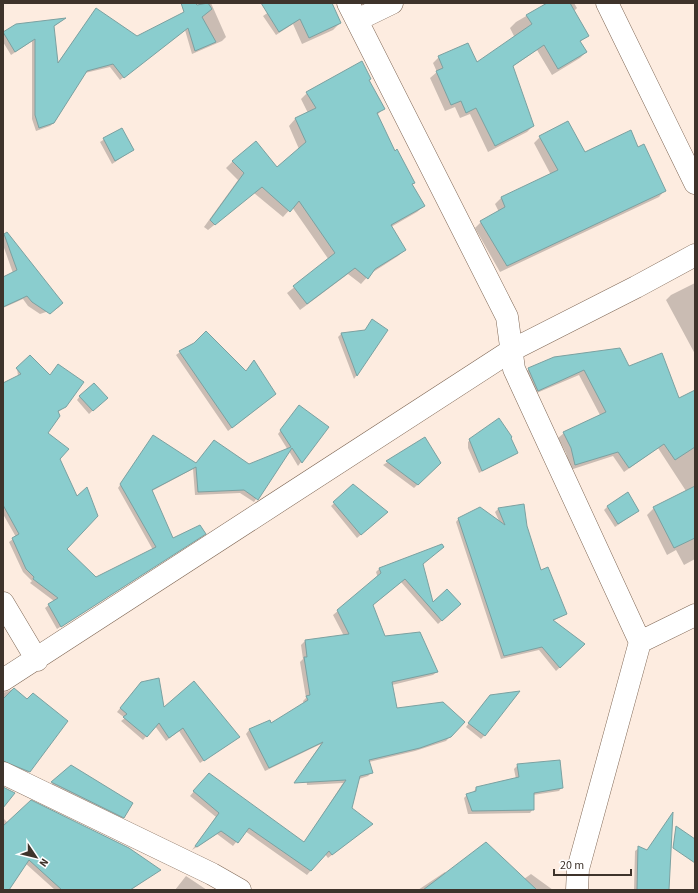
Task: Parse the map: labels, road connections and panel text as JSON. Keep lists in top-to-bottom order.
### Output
{
  "scale_bar": "20 m",
  "north": "bottom right"
}
